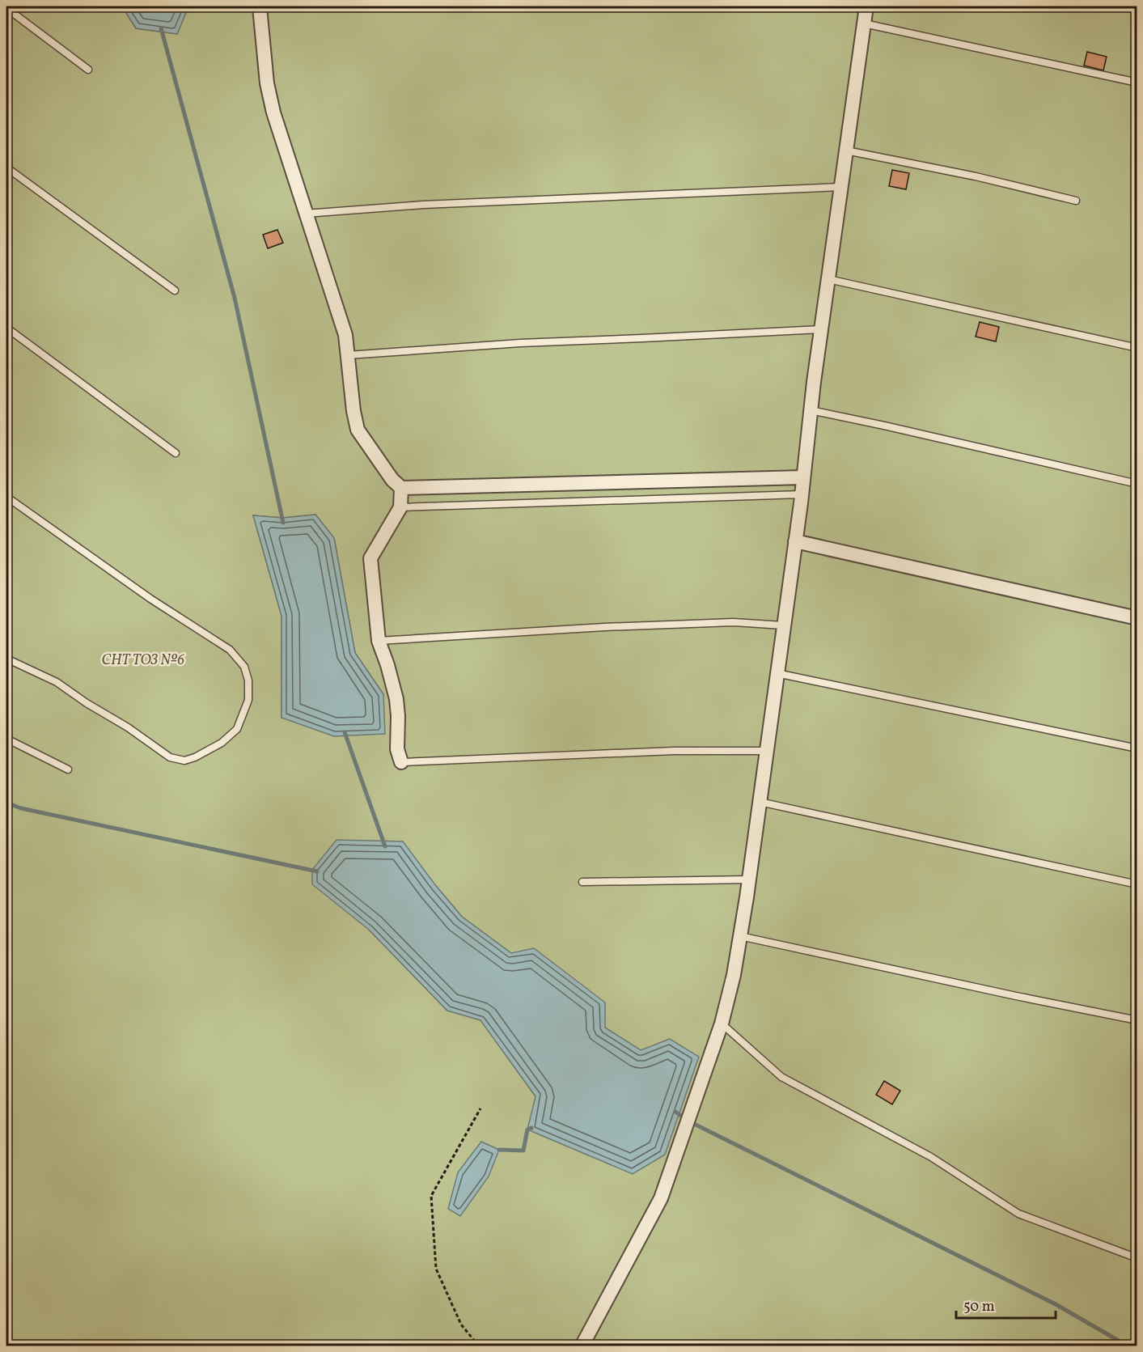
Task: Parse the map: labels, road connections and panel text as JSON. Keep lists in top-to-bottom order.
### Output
{
  "parks": ["СНТ ТОЗ №6"],
  "scale_bar": "50 m"
}
